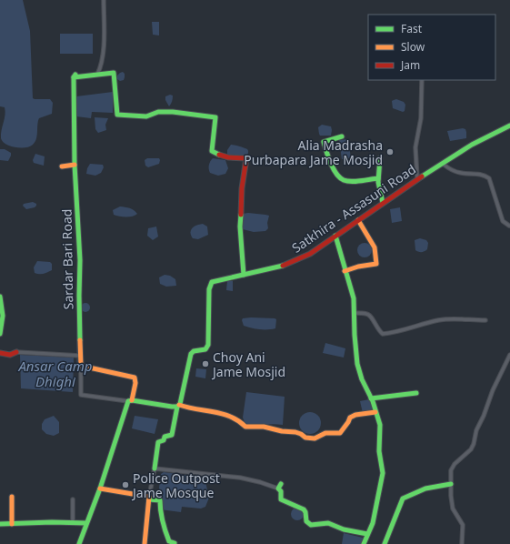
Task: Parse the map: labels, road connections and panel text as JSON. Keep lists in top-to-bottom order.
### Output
{
  "streets": {
    "main road": ["Satkhira - Assasuni Road", "Sardar Bari Road"]
  },
  "water": ["Ansar Camp Dhighi"],
  "places": ["Alia Madrasha Purbapara Jame Mosjid", "Choy Ani Jame Mosjid", "Police Outpost Jame Mosque"],
  "legend": ["Fast", "Slow", "Jam"]
}
